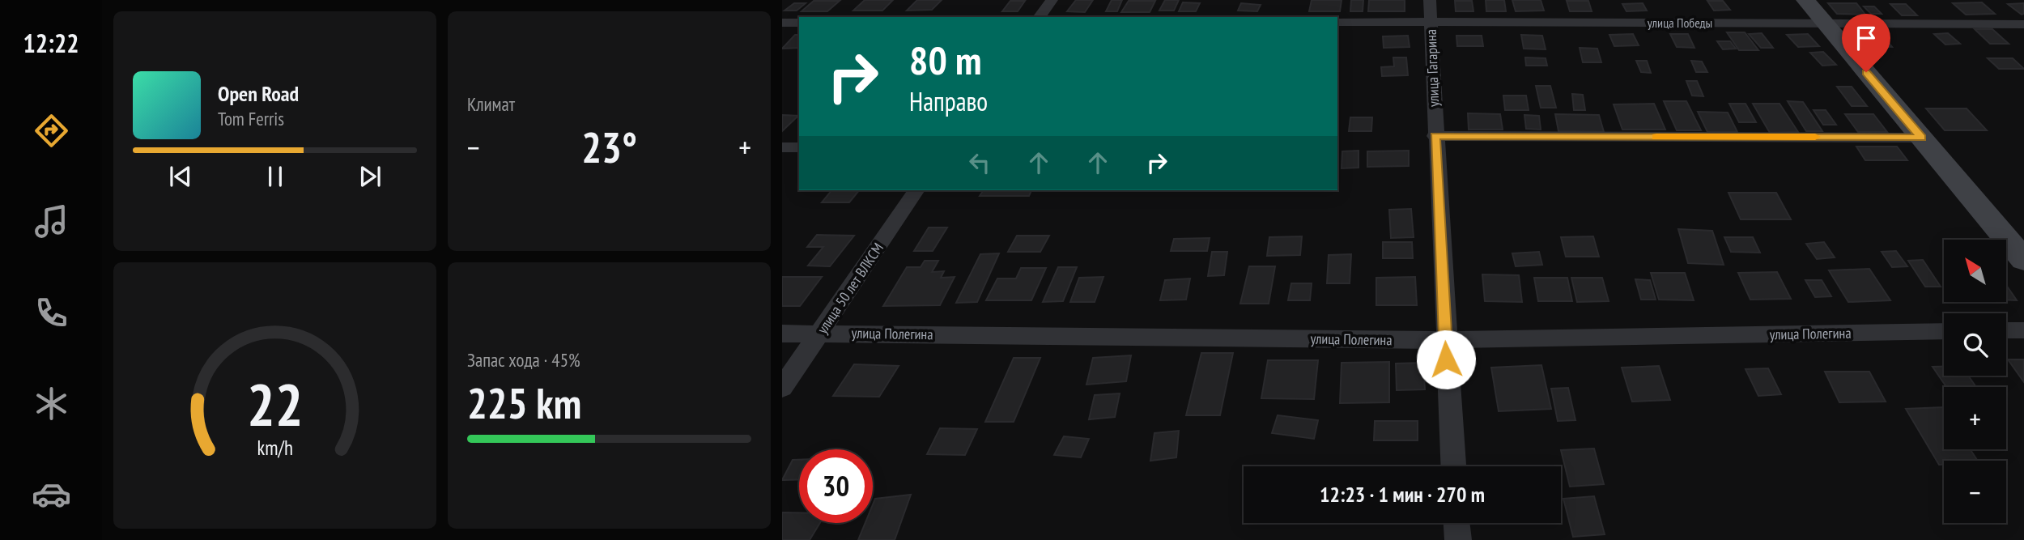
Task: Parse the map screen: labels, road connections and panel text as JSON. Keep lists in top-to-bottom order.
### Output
{
  "streets": {
    "street": [
      "улица Победы",
      "улица Гагарина",
      "улица 50 лет ВЛКСМ",
      "улица Полегина"
    ]
  },
  "crossings": [
    ["улица Победы", "улица Гагарина"],
    ["улица Гагарина", "улица Полегина"],
    ["улица 50 лет ВЛКСМ", "улица Полегина"]
  ],
  "north": "top left",
  "page": {
    "tabs": "12:22",
    "tile": [
      "Климат",
      ["Запас хода · 45%", "225 km"]
    ],
    "turn": ["80 m", "Направо"],
    "song": ["Open Road", "Tom Ferris"],
    "heat": ["−", "23°", "+"],
    "map_buttons": ["+", "−"],
    "limit": "30",
    "trip": "12:23 · 1 мин · 270 m",
    "gauge": ["22", "km/h"]
  }
}
